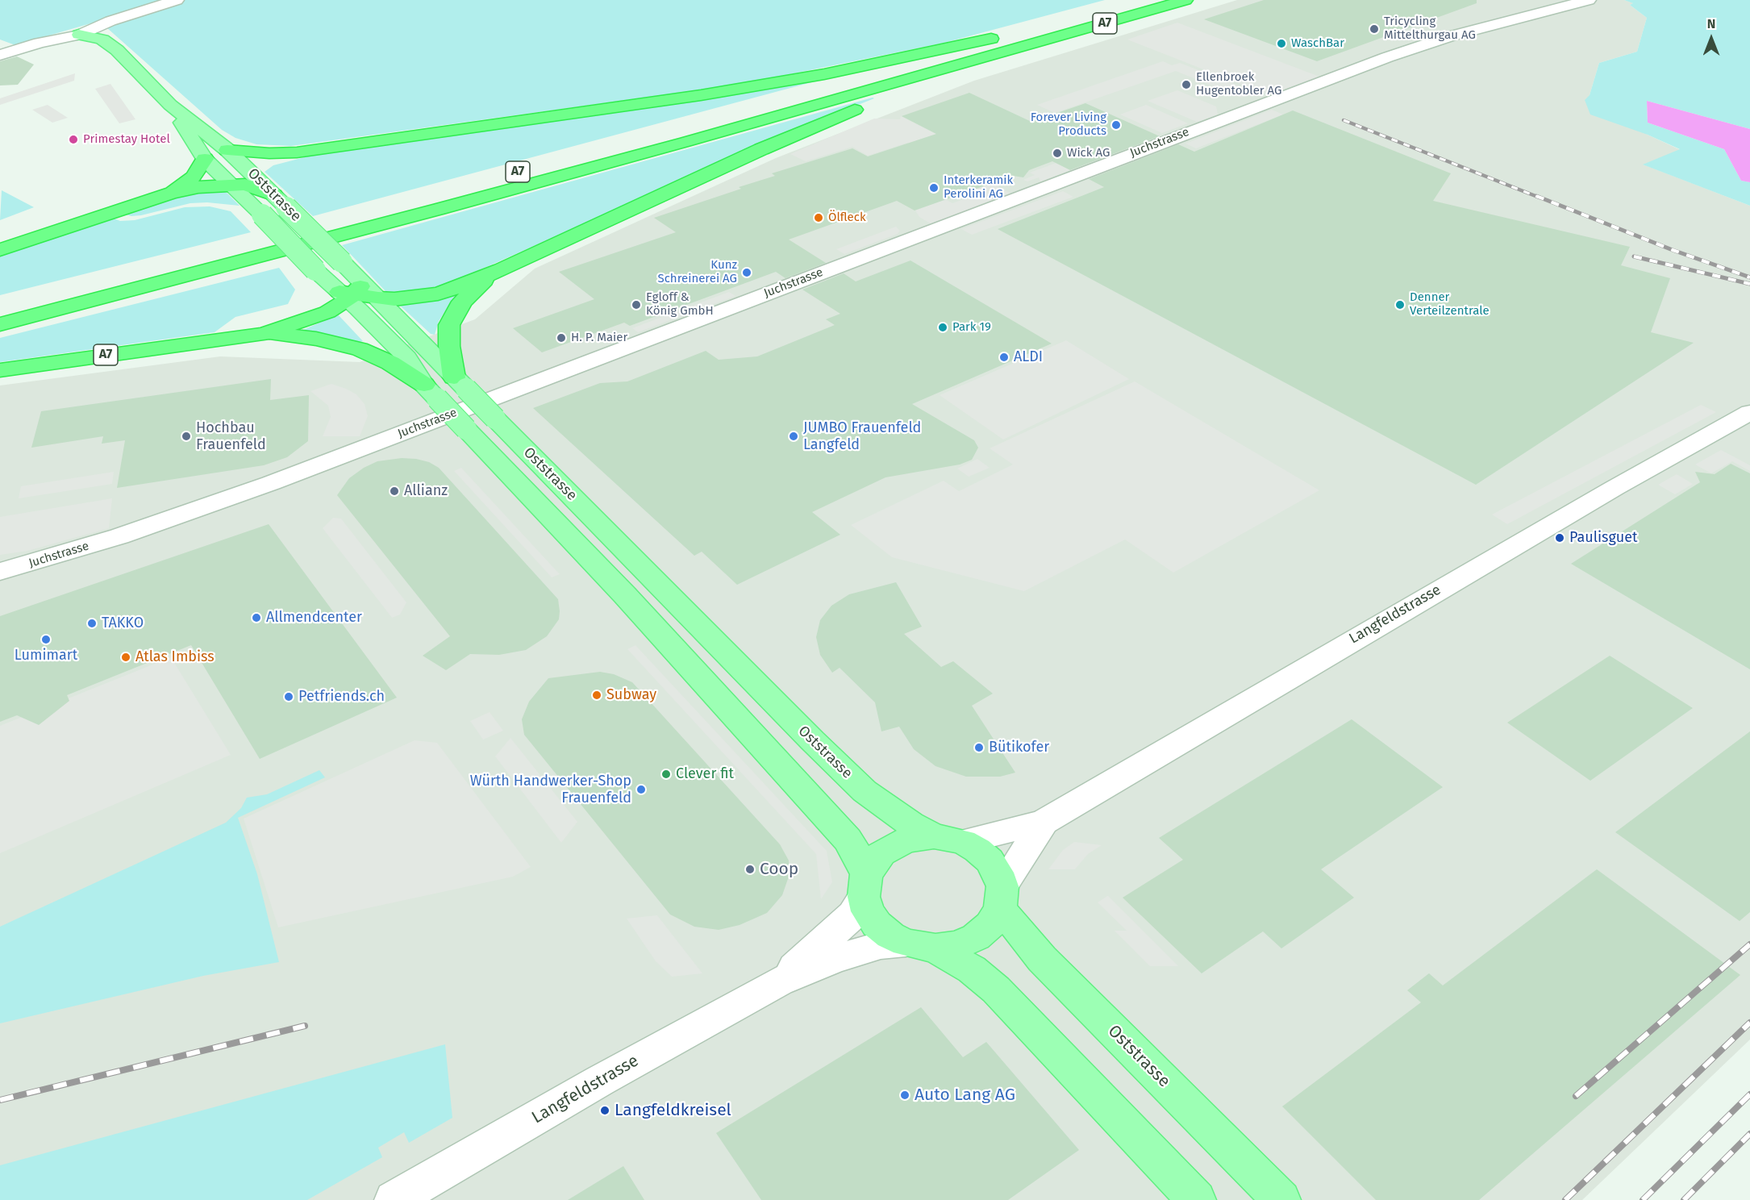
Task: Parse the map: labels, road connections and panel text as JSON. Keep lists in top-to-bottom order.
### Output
{
  "streets": {
    "highway": ["A7"],
    "main road": ["Oststrasse"],
    "street": ["Juchstrasse", "Langfeldstrasse"]
  },
  "crossings": [
    ["A7", "Oststrasse"],
    ["Oststrasse", "Langfeldstrasse"]
  ],
  "places": [
    "Tricycling Mittelthurgau AG",
    "WaschBar",
    "Ellenbroek Hugentobler AG",
    "Forever Living Products",
    "Primestay Hotel",
    "Wick AG",
    "Interkeramik Perolini AG",
    "Ölfleck",
    "Kunz Schreinerei AG",
    "Egloff & König GmbH",
    "Denner Verteilzentrale",
    "Park 19",
    "H. P. Maier",
    "ALDI",
    "Hochbau Frauenfeld",
    "JUMBO Frauenfeld Langfeld",
    "Allianz",
    "Paulisguet",
    "Allmendcenter",
    "TAKKO",
    "Lumimart",
    "Atlas Imbiss",
    "Subway",
    "Petfriends.ch",
    "Bütikofer",
    "Clever fit",
    "Würth Handwerker-Shop Frauenfeld",
    "Coop",
    "Auto Lang AG",
    "Langfeldkreisel"
  ],
  "north": "top"
}
